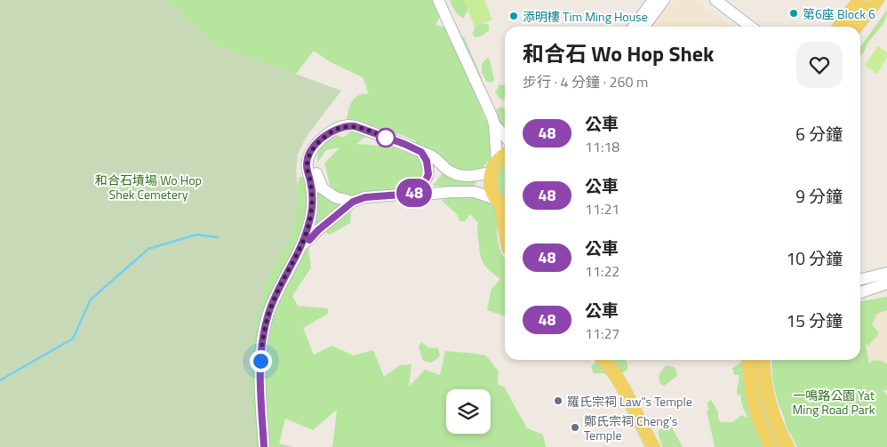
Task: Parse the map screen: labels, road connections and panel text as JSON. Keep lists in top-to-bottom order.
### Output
{
  "parks": ["和合石墳場 Wo Hop Shek Cemetery", "一鳴路公園 Yat Ming Road Park"],
  "places": [
    "第6座 Block 6",
    "添明樓 Tim Ming House",
    "羅氏宗祠 Law\"s Temple",
    "鄭氏宗祠 Cheng's Temple"
  ],
  "lines": ["bus line 48"],
  "page": {
    "on_map": "48",
    "heading": ["和合石 Wo Hop Shek", "步行 · 4 分鐘 · 260 m"],
    "list": [
      {
        "mark": "48",
        "name": "公車",
        "note": "11:18",
        "value": "6 分鐘"
      },
      {
        "mark": "48",
        "name": "公車",
        "note": "11:21",
        "value": "9 分鐘"
      },
      {
        "mark": "48",
        "name": "公車",
        "note": "11:22",
        "value": "10 分鐘"
      },
      {
        "mark": "48",
        "name": "公車",
        "note": "11:27",
        "value": "15 分鐘"
      }
    ]
  }
}
